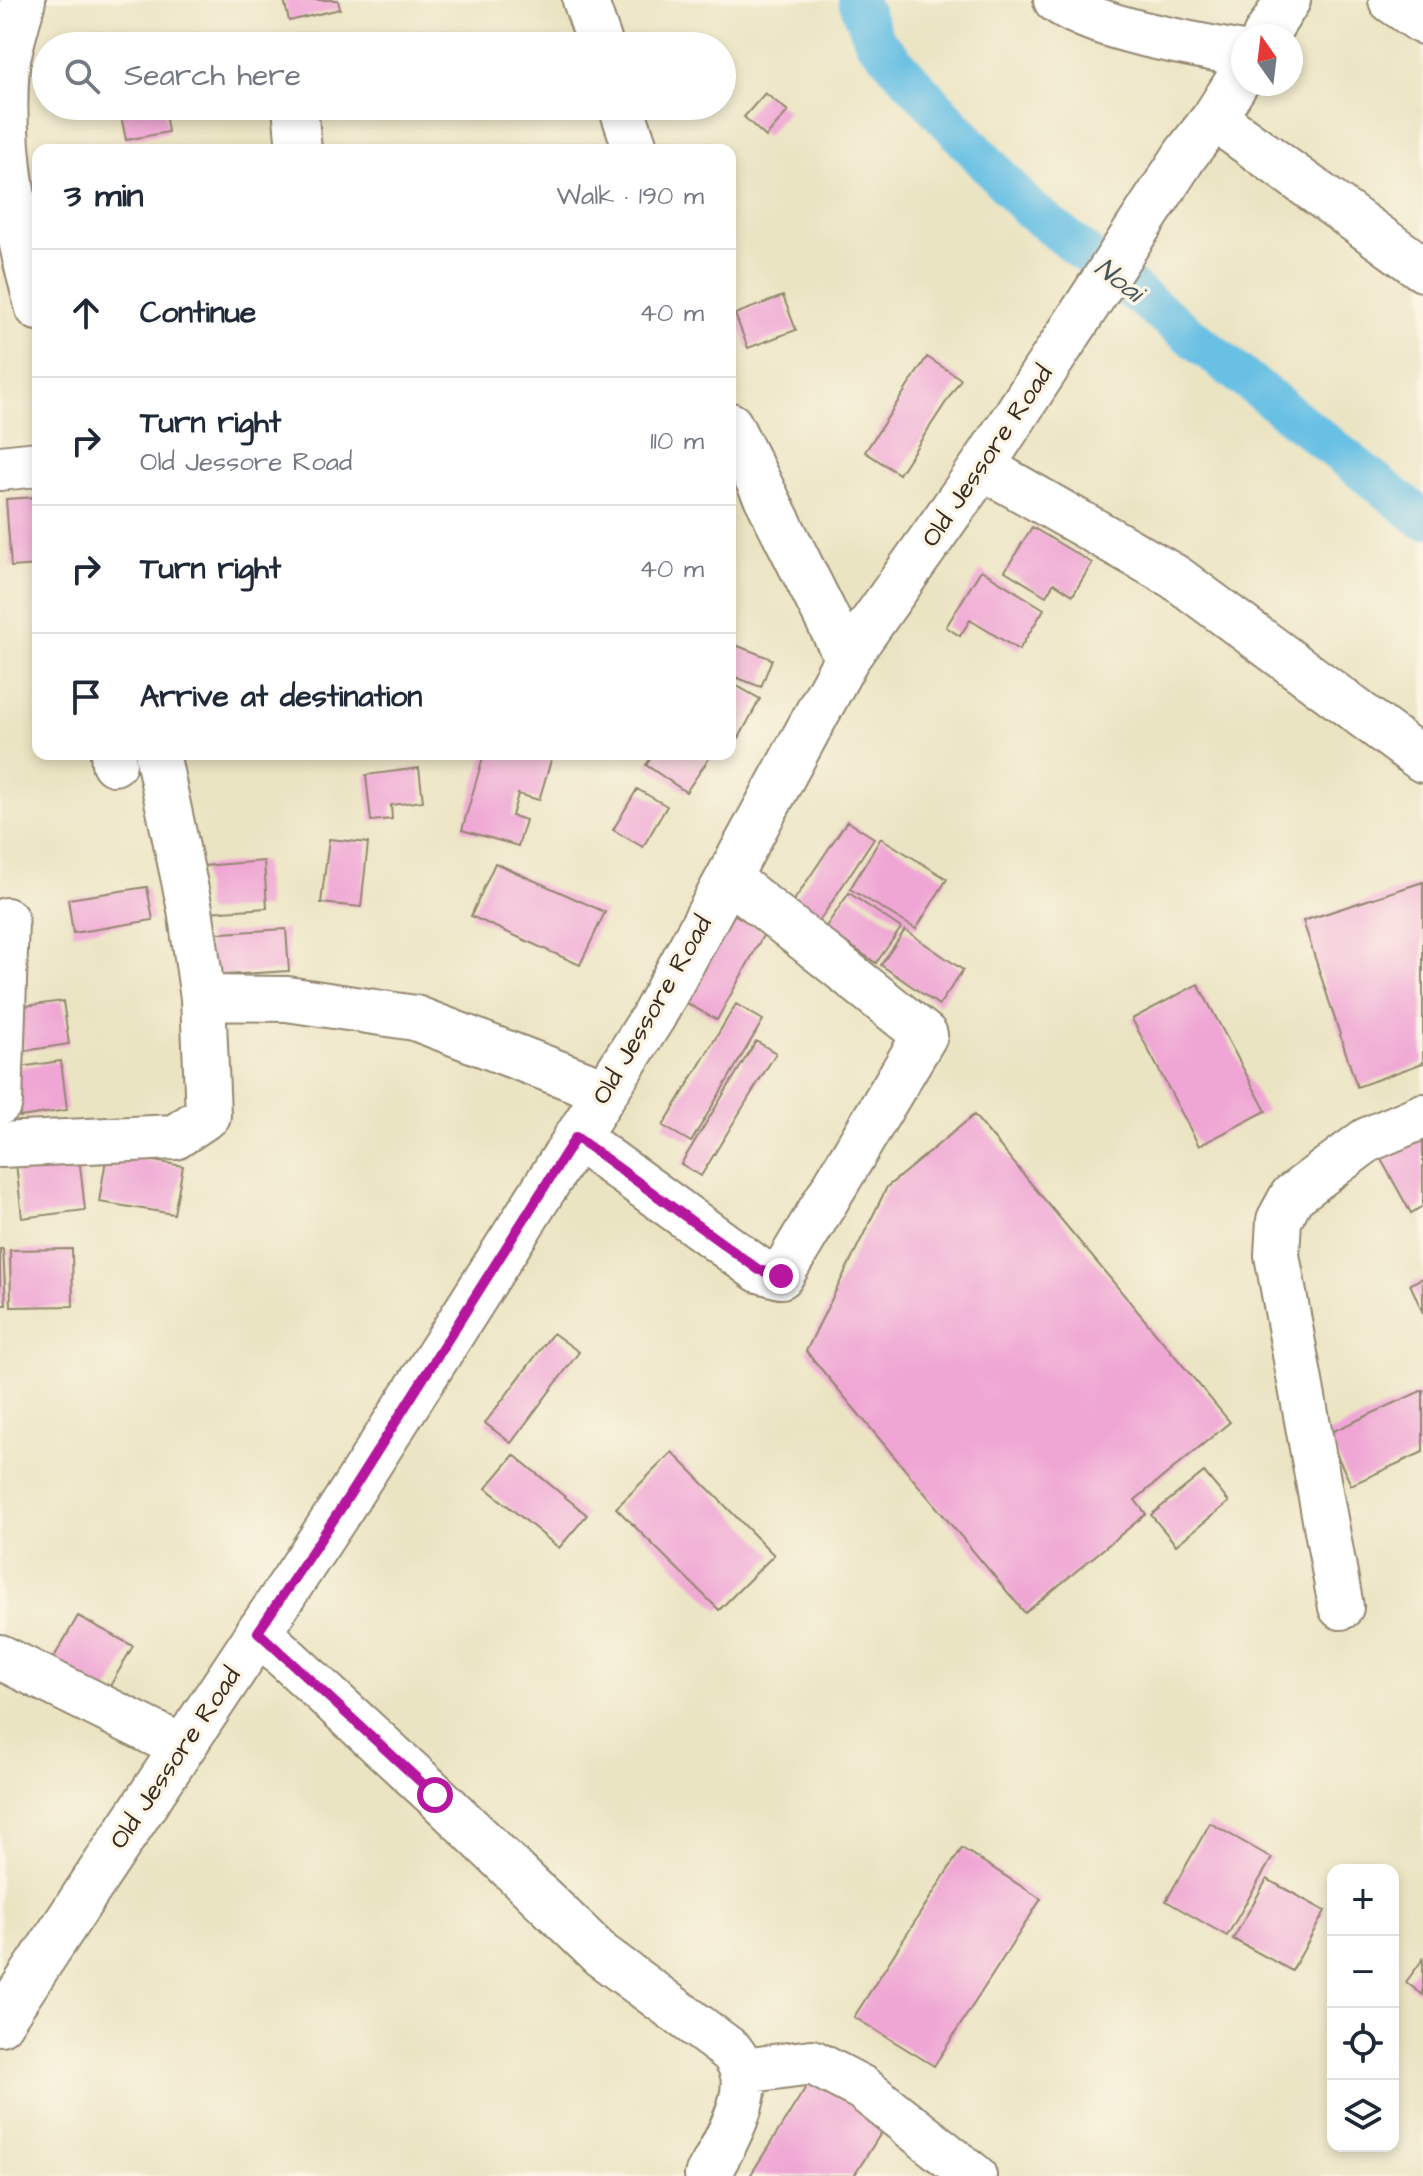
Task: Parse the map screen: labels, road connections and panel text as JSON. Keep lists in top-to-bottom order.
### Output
{
  "streets": {
    "street": ["Old Jessore Road"]
  },
  "water": ["Noai"],
  "north": "top",
  "page": {
    "search": "Search here",
    "heading": ["3 min", "Walk · 190 m"],
    "list": [
      ["Continue", "40 m"],
      ["Turn right", "Old Jessore Road", "110 m"],
      ["Turn right", "40 m"],
      "Arrive at destination"
    ],
    "map_buttons": ["+", "−"]
  }
}
